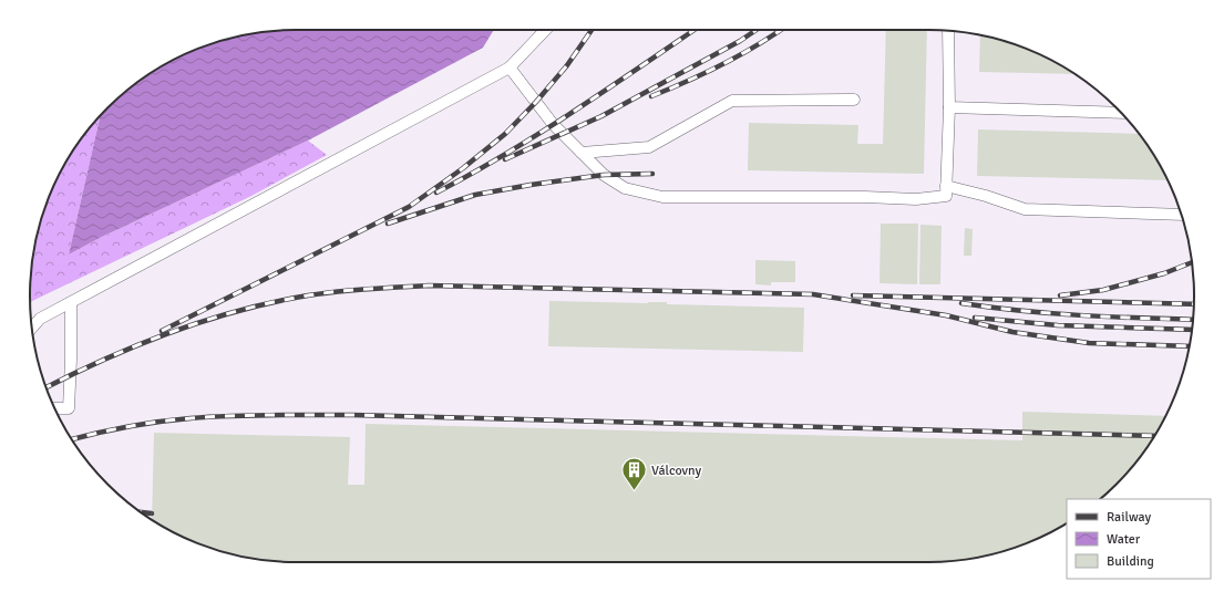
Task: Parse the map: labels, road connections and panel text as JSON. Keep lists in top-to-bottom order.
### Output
{
  "places": {
    "building": ["Válcovny"]
  },
  "legend": ["Railway", "Water", "Building"]
}
